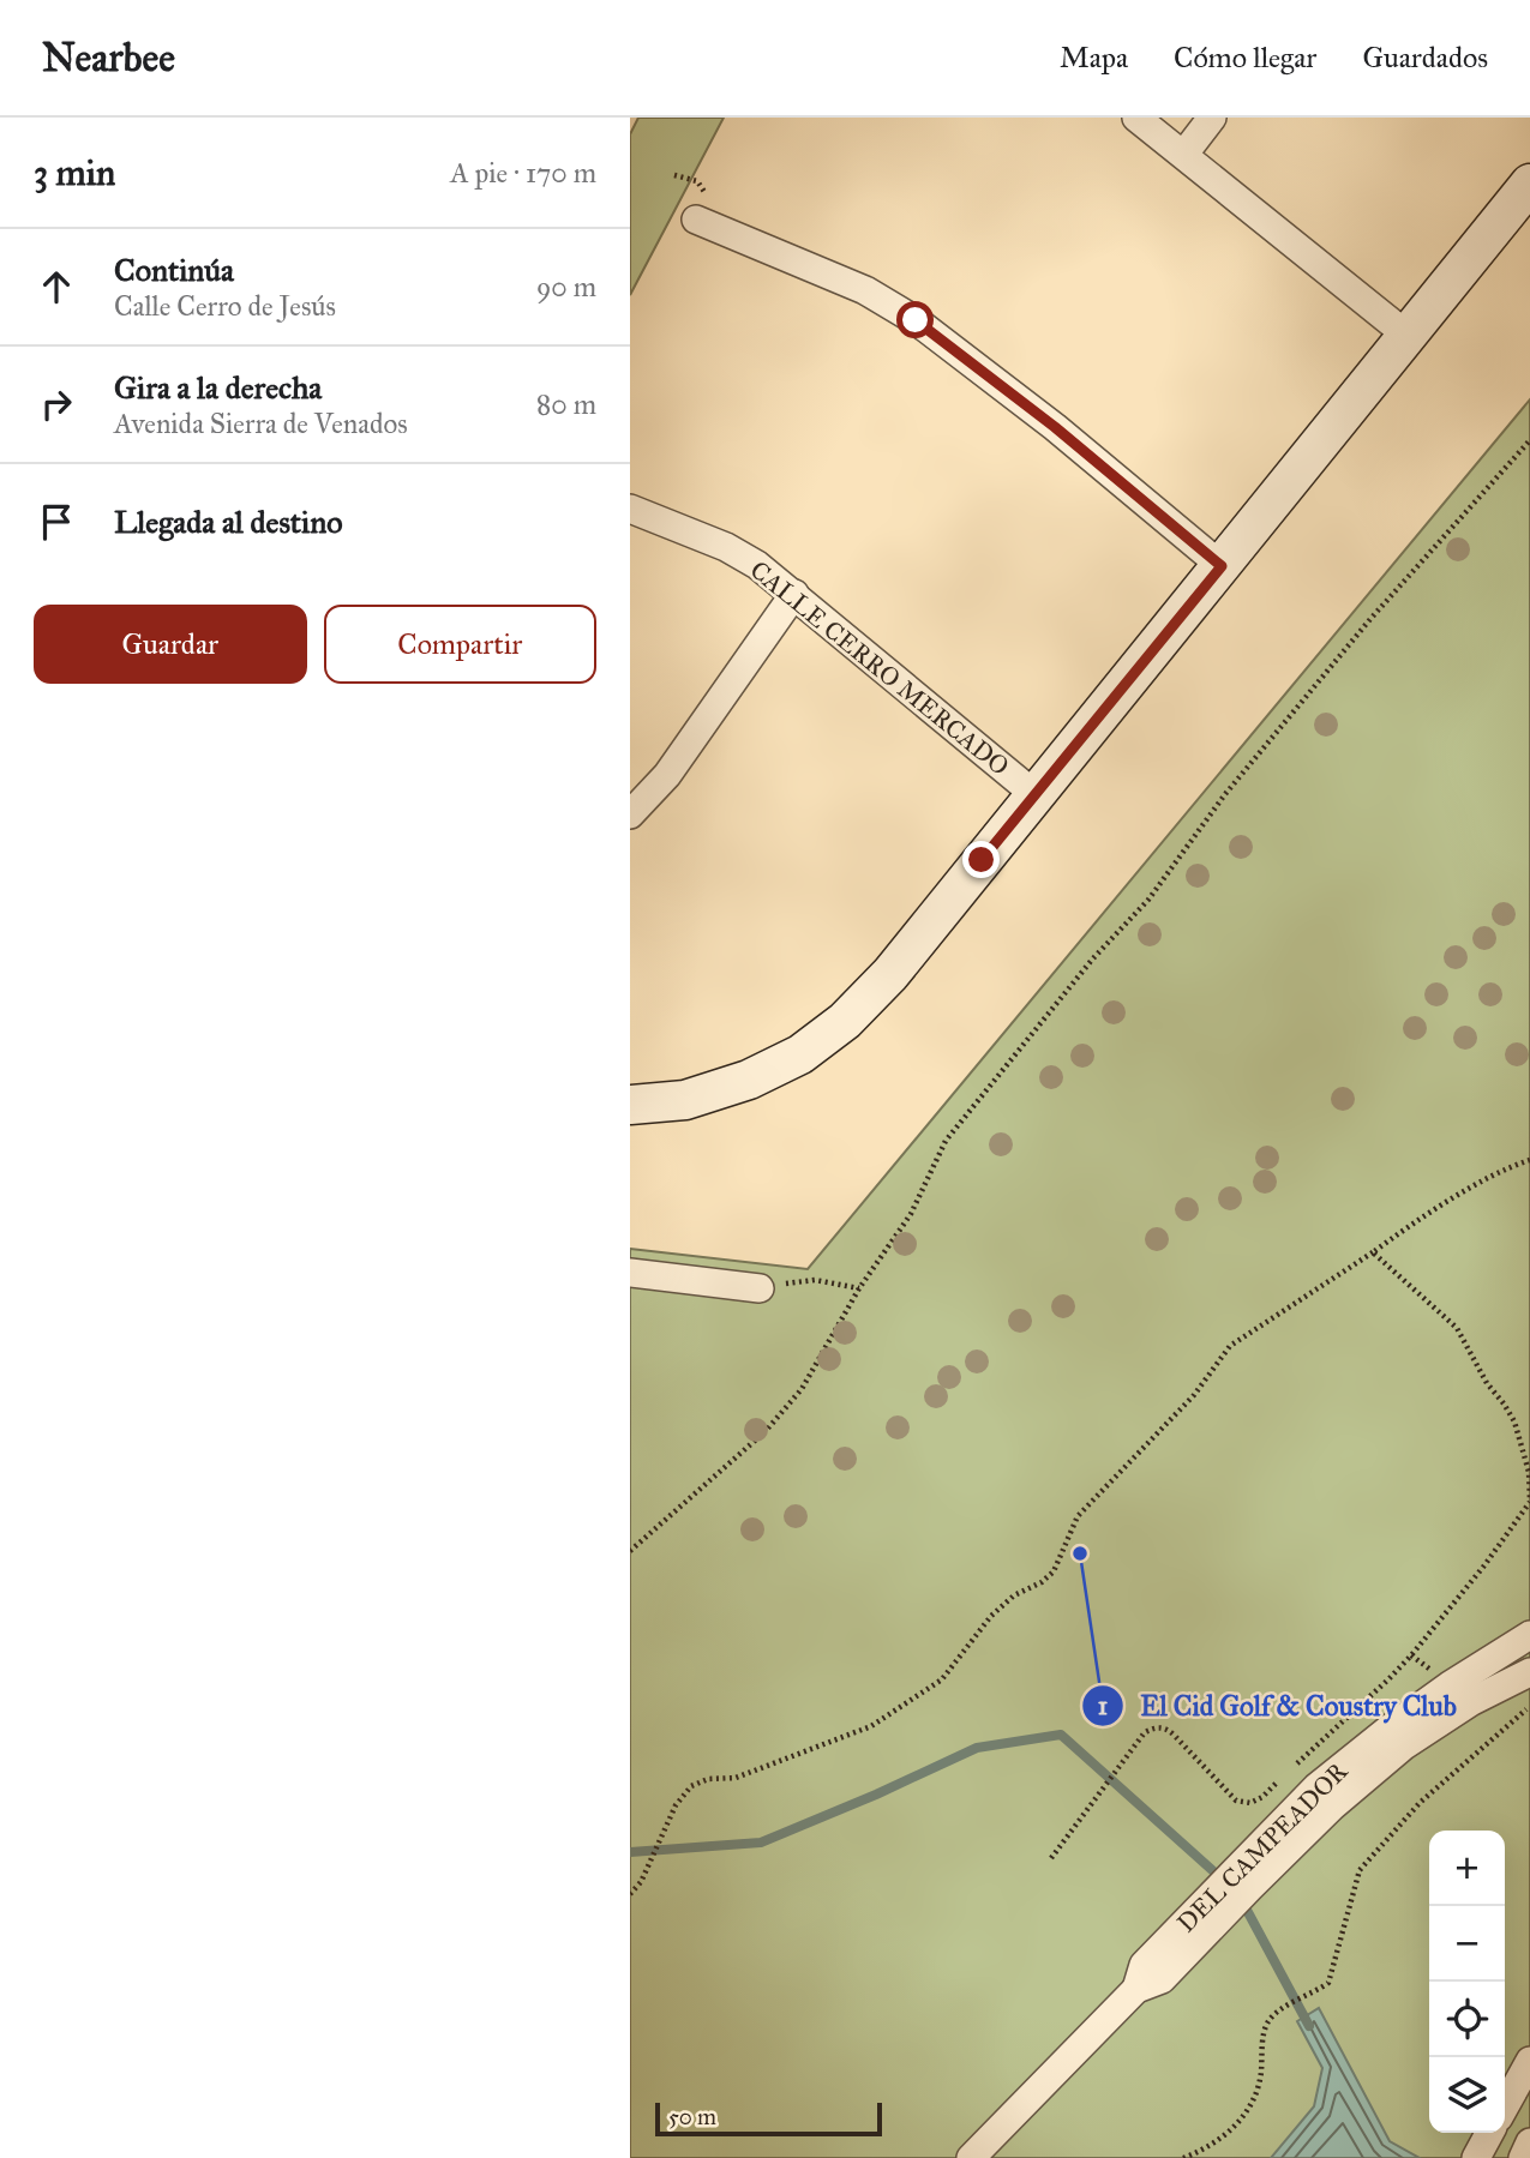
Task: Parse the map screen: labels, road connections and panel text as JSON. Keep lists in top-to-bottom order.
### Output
{
  "streets": {
    "street": ["CALLE CERRO MERCADO", "DEL CAMPEADOR"]
  },
  "places": ["El Cid Golf & Coustry Club"],
  "scale_bar": "50 m",
  "page": {
    "header": "Nearbee",
    "nav": ["Mapa", "Cómo llegar", "Guardados"],
    "heading": ["3 min", "A pie · 170 m"],
    "list": [
      ["Continúa", "Calle Cerro de Jesús", "90 m"],
      ["Gira a la derecha", "Avenida Sierra de Venados", "80 m"],
      "Llegada al destino"
    ],
    "buttons": ["Guardar", "Compartir"],
    "map_buttons": ["+", "−"],
    "scale": "50 m"
  }
}
